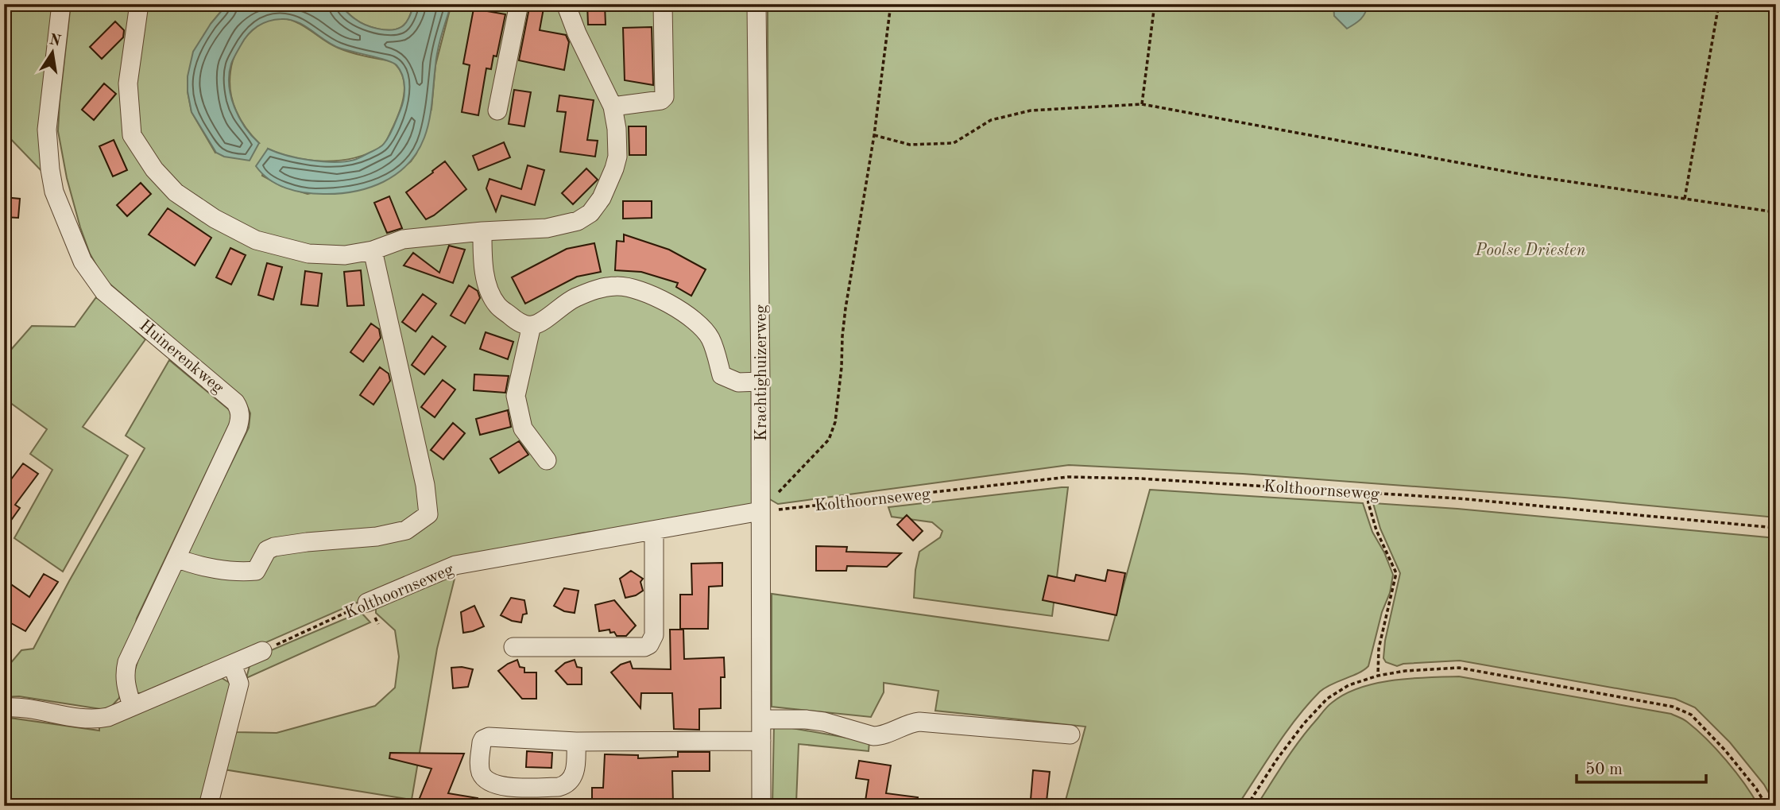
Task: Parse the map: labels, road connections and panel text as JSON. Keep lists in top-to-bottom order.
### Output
{
  "streets": {
    "street": ["Huinerenkweg", "Krachtighuizerweg", "Kolthoornseweg"]
  },
  "crossings": [
    ["Krachtighuizerweg", "Kolthoornseweg"]
  ],
  "parks": ["Poolse Driesten"],
  "scale_bar": "50 m",
  "north": "top"
}
